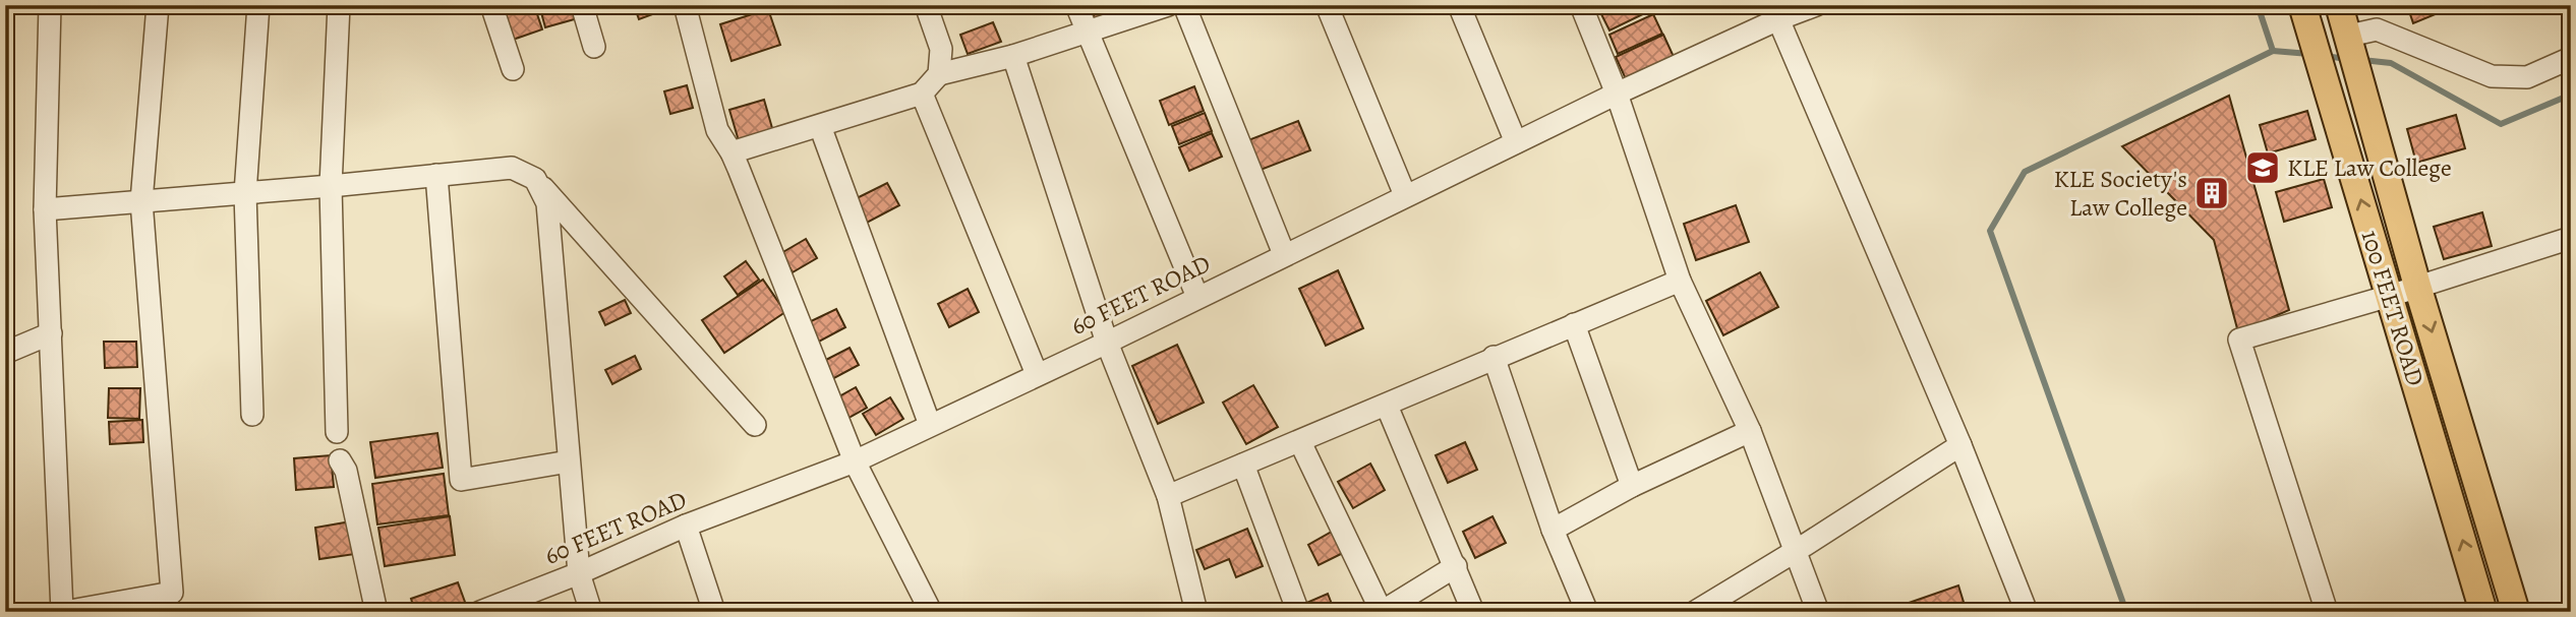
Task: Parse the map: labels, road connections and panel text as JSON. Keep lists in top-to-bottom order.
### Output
{
  "streets": {
    "main road": ["100 FEET ROAD"],
    "street": ["60 FEET ROAD"]
  },
  "places": {
    "school or university": ["KLE Law College"],
    "building": ["KLE Society's Law College"]
  }
}
